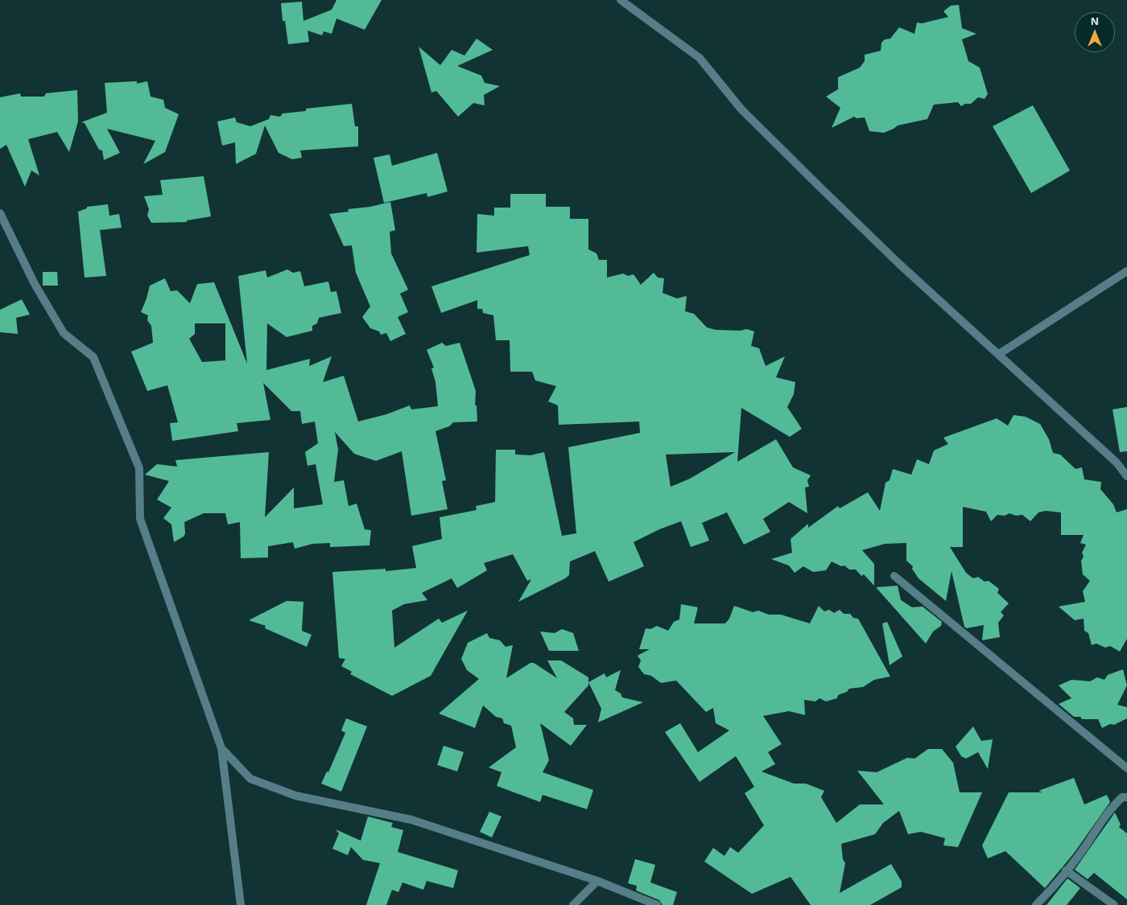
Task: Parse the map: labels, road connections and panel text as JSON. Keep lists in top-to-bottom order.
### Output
{
  "north": "top"
}
